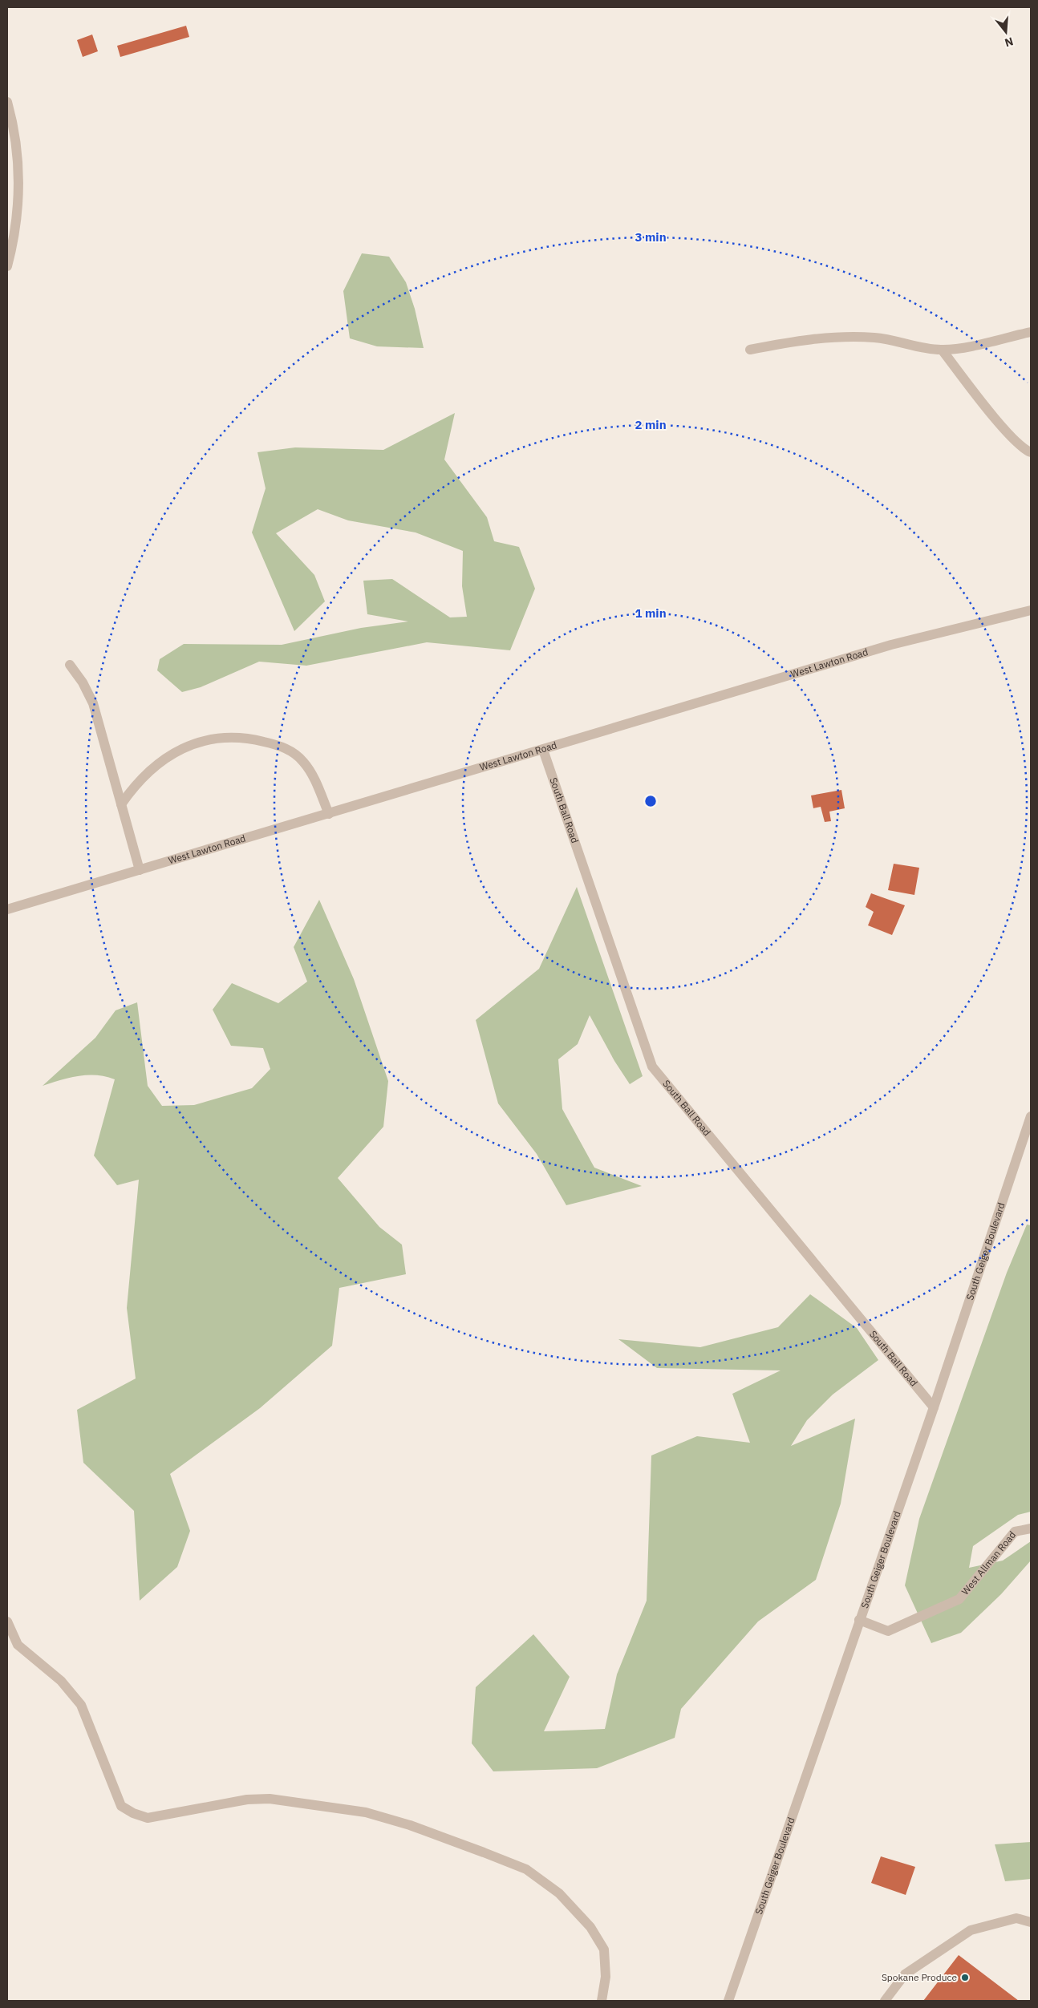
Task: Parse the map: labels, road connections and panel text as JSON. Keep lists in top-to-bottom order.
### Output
{
  "streets": {
    "street": [
      "West Lawton Road",
      "South Ball Road",
      "South Geiger Boulevard",
      "West Allman Road"
    ]
  },
  "crossings": [
    ["West Lawton Road", "South Ball Road"],
    ["South Ball Road", "South Geiger Boulevard"],
    ["South Geiger Boulevard", "West Allman Road"]
  ],
  "places": ["Spokane Produce"],
  "north": "bottom",
  "rings": ["3 min", "2 min", "1 min"]
}
